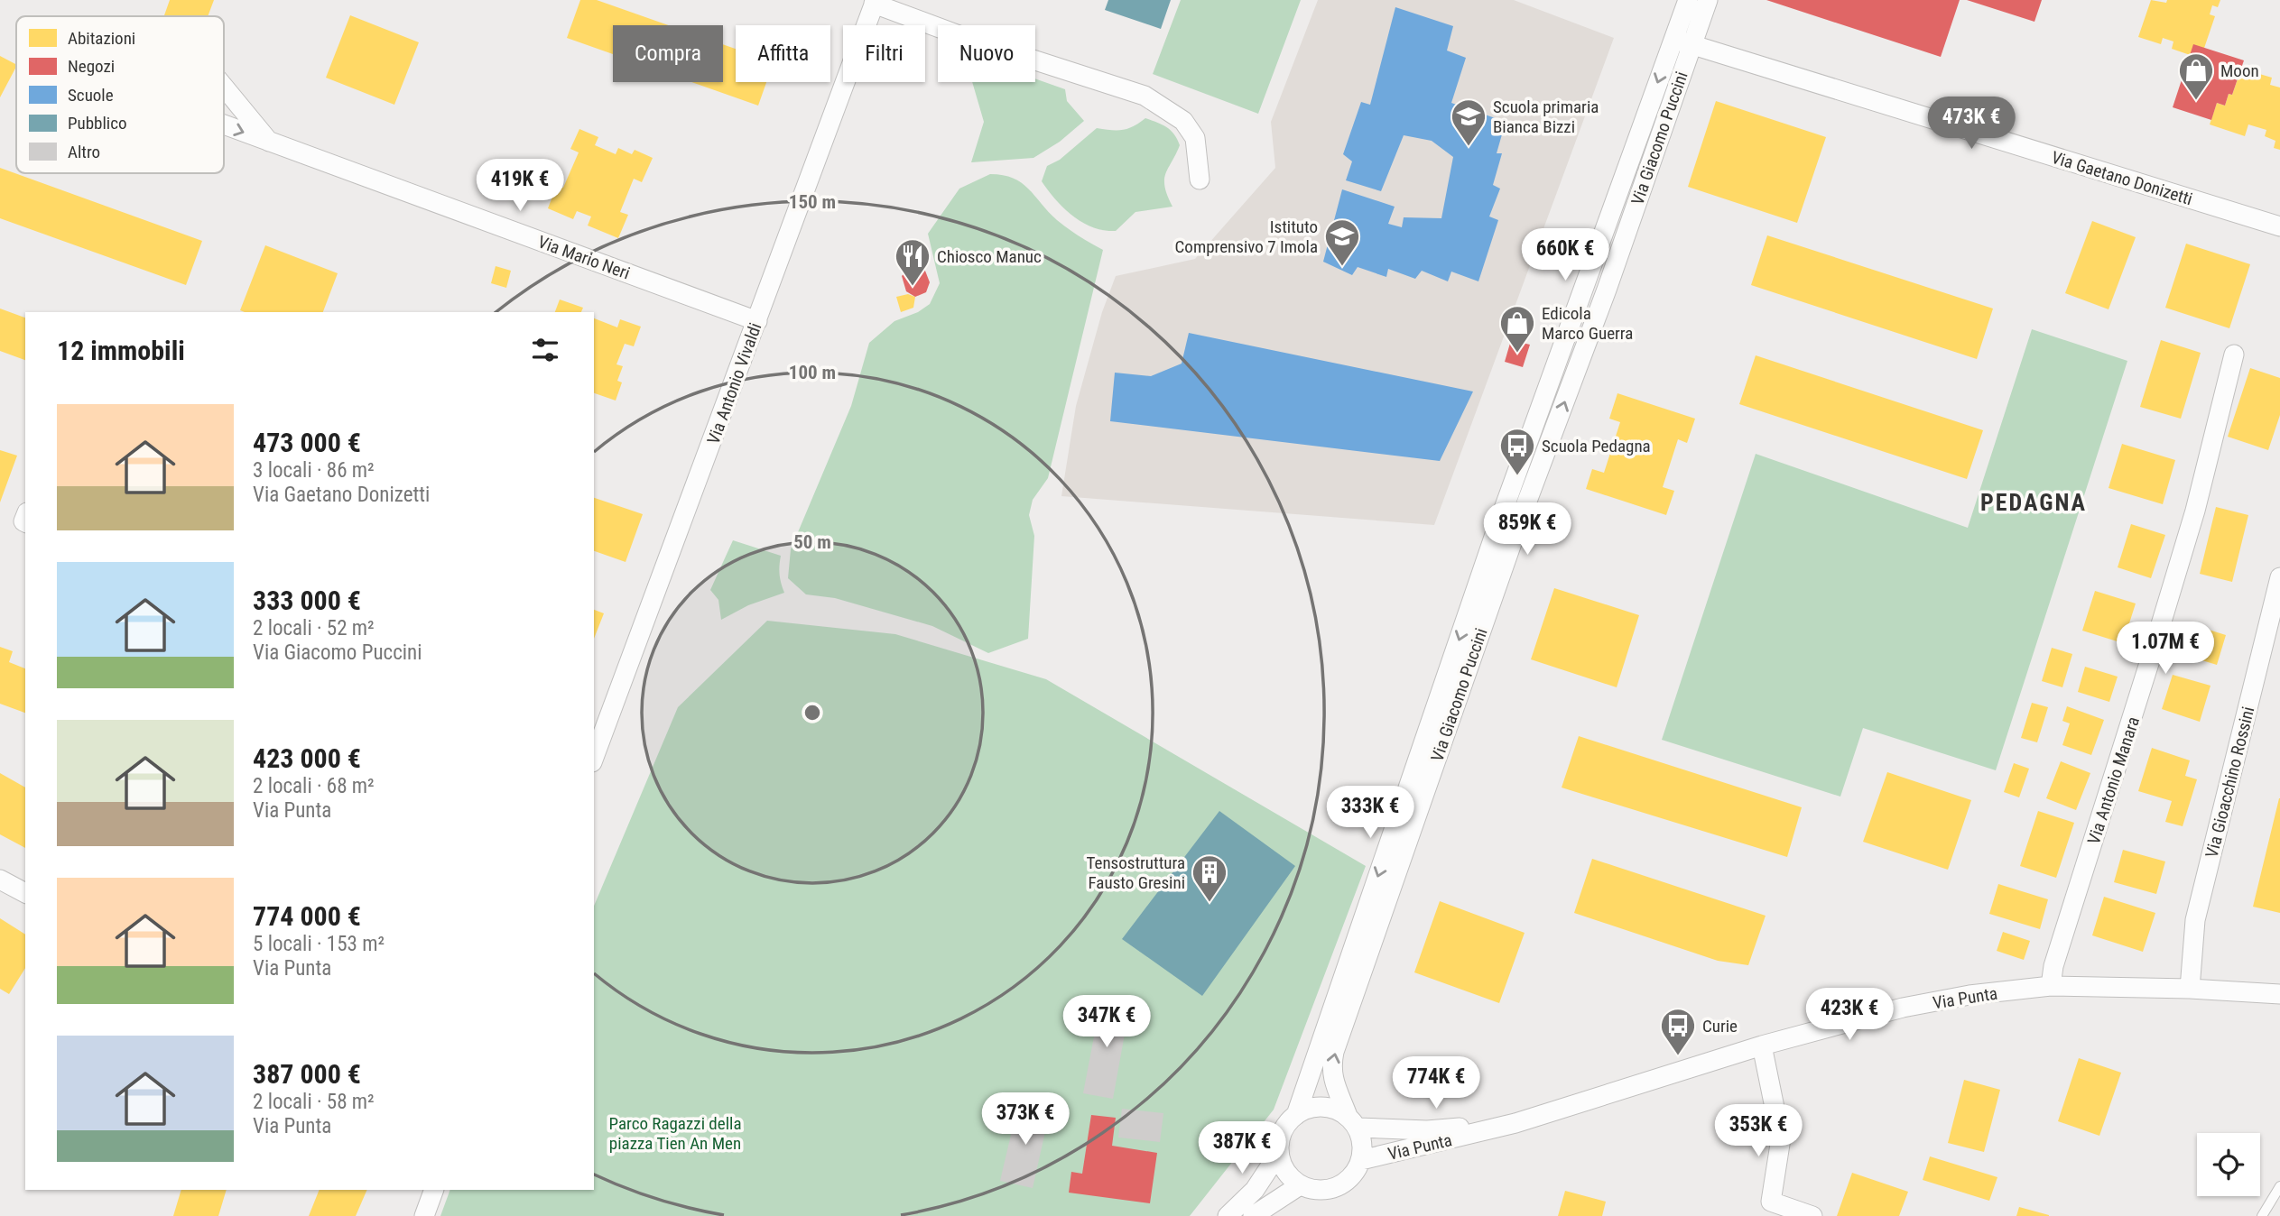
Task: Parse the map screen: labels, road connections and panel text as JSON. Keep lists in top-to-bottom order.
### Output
{
  "streets": {
    "street": [
      "Via Giacomo Puccini",
      "Via Gaetano Donizetti",
      "Via Mario Neri",
      "Via Antonio Vivaldi",
      "Via Antonio Manara",
      "Via Gioacchino Rossini",
      "Via Punta"
    ]
  },
  "crossings": [
    ["Via Giacomo Puccini", "Via Gaetano Donizetti"],
    ["Via Giacomo Puccini", "Via Punta"],
    ["Via Mario Neri", "Via Antonio Vivaldi"],
    ["Via Antonio Manara", "Via Punta"],
    ["Via Gioacchino Rossini", "Via Punta"]
  ],
  "districts": ["PEDAGNA"],
  "parks": ["Parco Ragazzi della piazza Tien An Men"],
  "places": {
    "shop": ["Moon", "Edicola Marco Guerra"],
    "school or university": ["Scuola primaria Bianca Bizzi", "Istituto Comprensivo 7 Imola"],
    "restaurant": ["Chiosco Manuc"],
    "bus stop": ["Scuola Pedagna", "Curie"],
    "building": ["Tensostruttura Fausto Gresini"]
  },
  "legend": [
    "Abitazioni",
    "Negozi",
    "Scuole",
    "Pubblico",
    "Altro"
  ],
  "page": {
    "chip": [
      "Compra",
      "Affitta",
      "Filtri",
      "Nuovo"
    ],
    "price": [
      "473K €",
      "419K €",
      "660K €",
      "859K €",
      "1.07M €",
      "333K €",
      "423K €",
      "347K €",
      "774K €",
      "373K €",
      "353K €",
      "387K €"
    ],
    "heading": "12 immobili",
    "list": [
      {
        "name": "473 000 €",
        "note": "3 locali · 86 m² · Via Gaetano Donizetti"
      },
      {
        "name": "333 000 €",
        "note": "2 locali · 52 m² · Via Giacomo Puccini"
      },
      {
        "name": "423 000 €",
        "note": "2 locali · 68 m² · Via Punta"
      },
      {
        "name": "774 000 €",
        "note": "5 locali · 153 m² · Via Punta"
      },
      {
        "name": "387 000 €",
        "note": "2 locali · 58 m² · Via Punta"
      }
    ]
  },
  "rings": ["150 m", "100 m", "50 m"]
}
